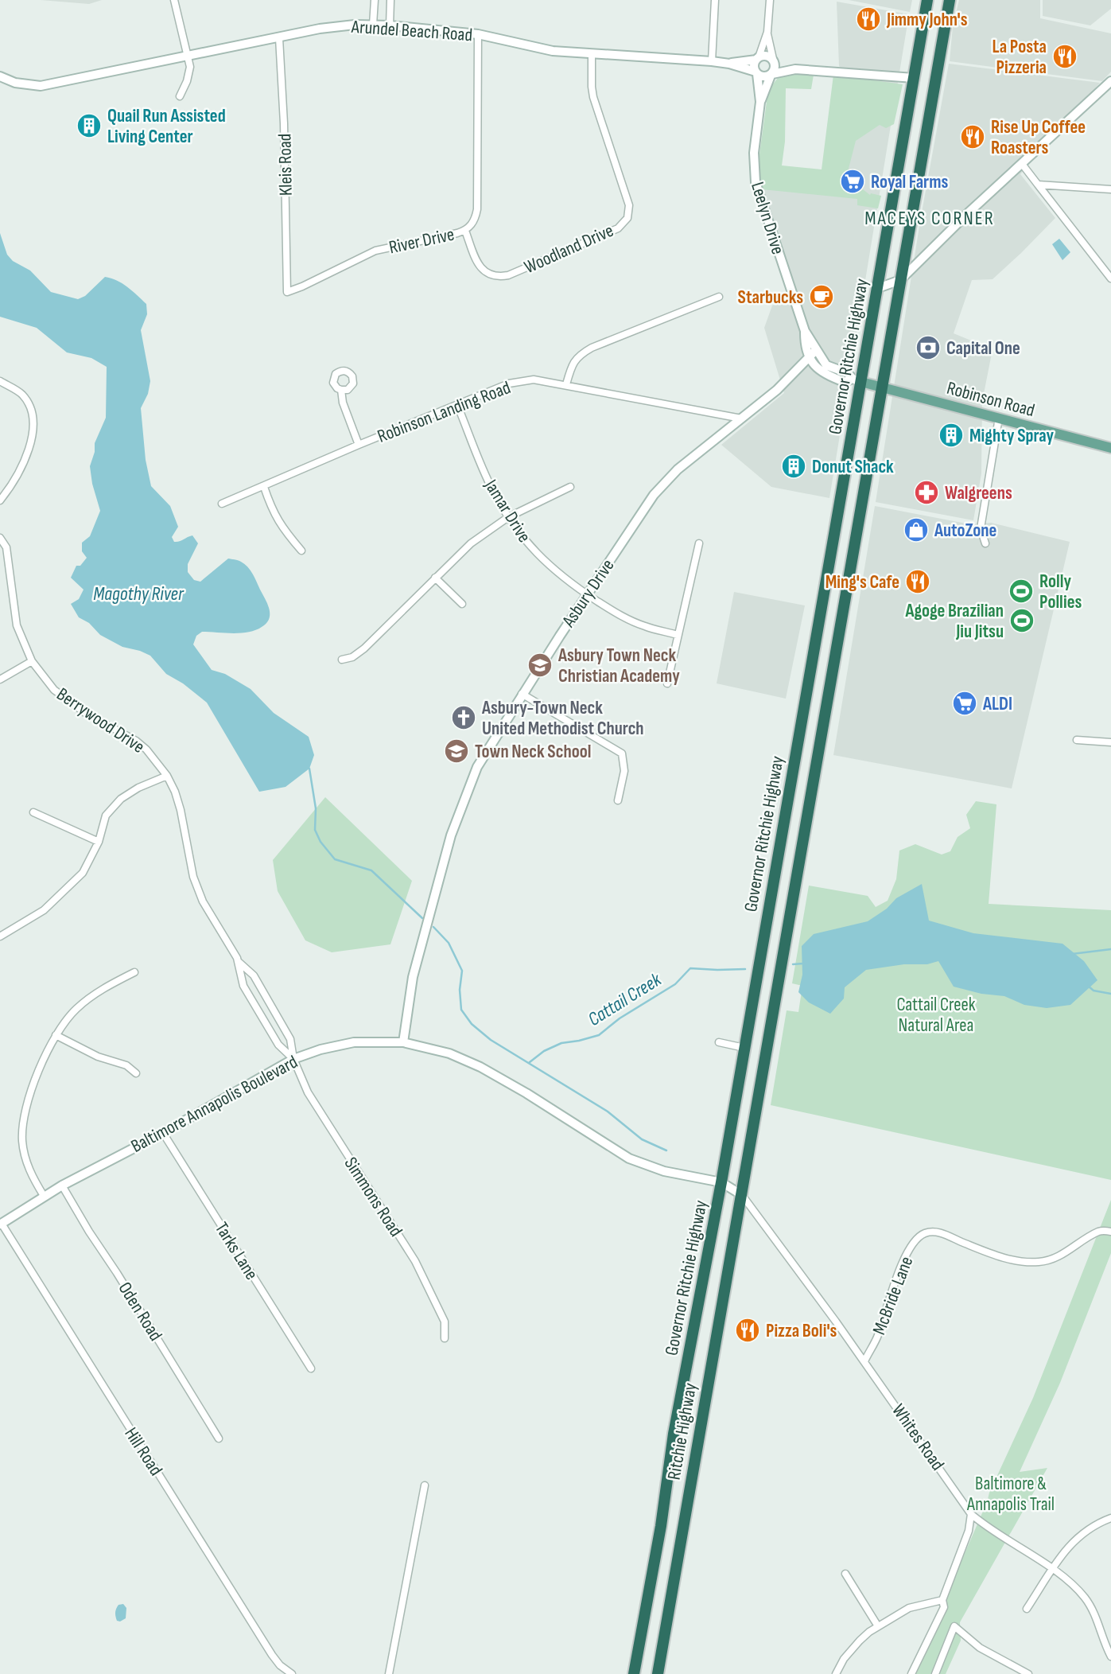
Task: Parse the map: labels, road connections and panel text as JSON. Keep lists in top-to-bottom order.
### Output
{
  "streets": {
    "highway": ["Governor Ritchie Highway", "Ritchie Highway"],
    "main road": ["Robinson Road"],
    "street": [
      "Arundel Beach Road",
      "Kleis Road",
      "Leelyn Drive",
      "River Drive",
      "Woodland Drive",
      "Robinson Landing Road",
      "Jamar Drive",
      "Asbury Drive",
      "Berrywood Drive",
      "Baltimore Annapolis Boulevard",
      "Simmons Road",
      "Tarks Lane",
      "McBride Lane",
      "Oden Road",
      "Whites Road",
      "Hill Road"
    ]
  },
  "crossings": [
    ["Arundel Beach Road", "Kleis Road"],
    ["Arundel Beach Road", "Leelyn Drive"],
    ["Arundel Beach Road", "River Drive"],
    ["Arundel Beach Road", "Woodland Drive"],
    ["Kleis Road", "River Drive"],
    ["Leelyn Drive", "Governor Ritchie Highway"],
    ["Leelyn Drive", "Robinson Road"],
    ["Leelyn Drive", "Asbury Drive"],
    ["River Drive", "Woodland Drive"],
    ["Governor Ritchie Highway", "Robinson Road"],
    ["Governor Ritchie Highway", "Baltimore Annapolis Boulevard"],
    ["Robinson Landing Road", "Jamar Drive"],
    ["Robinson Landing Road", "Asbury Drive"],
    ["Jamar Drive", "Asbury Drive"],
    ["Asbury Drive", "Baltimore Annapolis Boulevard"],
    ["Berrywood Drive", "Baltimore Annapolis Boulevard"],
    ["Berrywood Drive", "Simmons Road"],
    ["Baltimore Annapolis Boulevard", "Simmons Road"],
    ["Baltimore Annapolis Boulevard", "Tarks Lane"],
    ["Baltimore Annapolis Boulevard", "Oden Road"],
    ["Baltimore Annapolis Boulevard", "Ritchie Highway"],
    ["Baltimore Annapolis Boulevard", "Whites Road"],
    ["Baltimore Annapolis Boulevard", "Hill Road"],
    ["McBride Lane", "Whites Road"],
    ["Ritchie Highway", "Whites Road"]
  ],
  "districts": ["MACEYS CORNER"],
  "water": ["Magothy River", "Cattail Creek"],
  "parks": ["Cattail Creek Natural Area", "Baltimore & Annapolis Trail"],
  "places": {
    "restaurant": [
      "Jimmy John's",
      "La Posta Pizzeria",
      "Rise Up Coffee Roasters",
      "Ming's Cafe",
      "Pizza Boli's"
    ],
    "building": ["Quail Run Assisted Living Center", "Mighty Spray", "Donut Shack"],
    "supermarket": ["Royal Farms", "ALDI"],
    "cafe": ["Starbucks"],
    "bank": ["Capital One"],
    "pharmacy": ["Walgreens"],
    "shop": ["AutoZone"],
    "sports": ["Rolly Pollies", "Agoge Brazilian Jiu Jitsu"],
    "school or university": ["Asbury Town Neck Christian Academy", "Town Neck School"],
    "church": ["Asbury-Town Neck United Methodist Church"]
  }
}
